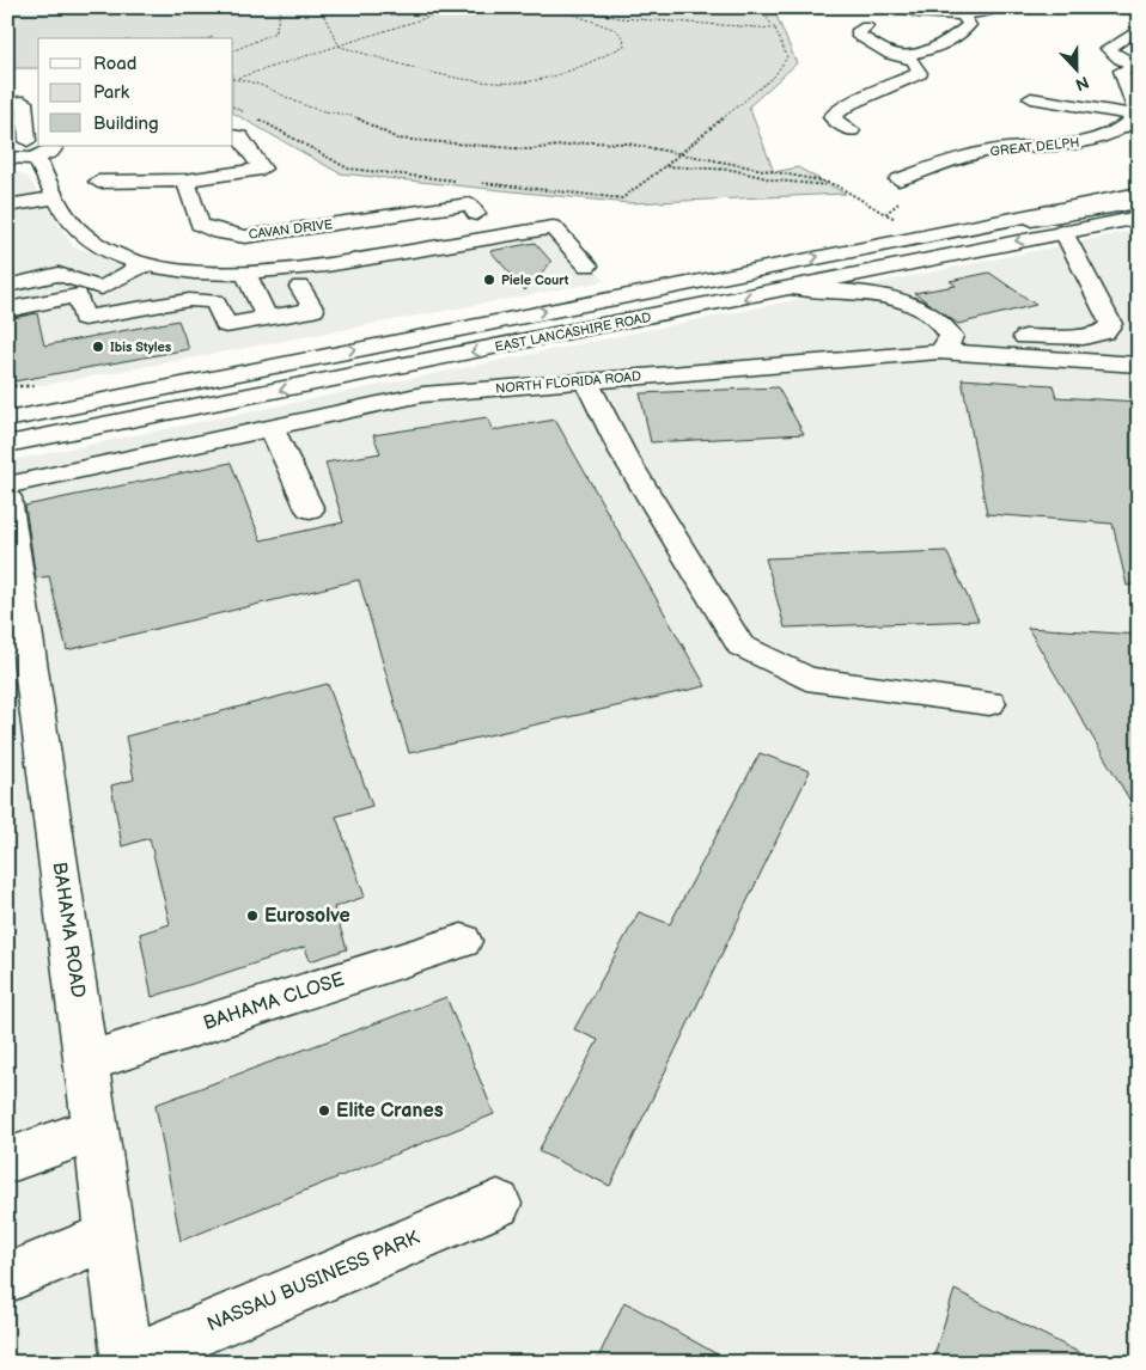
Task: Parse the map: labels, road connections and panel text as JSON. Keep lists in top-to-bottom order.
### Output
{
  "streets": {
    "main road": [
      "GREAT DELPH",
      "CAVAN DRIVE",
      "EAST LANCASHIRE ROAD",
      "NORTH FLORIDA ROAD",
      "BAHAMA ROAD",
      "BAHAMA CLOSE",
      "NASSAU BUSINESS PARK"
    ]
  },
  "crossings": [
    ["BAHAMA ROAD", "BAHAMA CLOSE"],
    ["BAHAMA ROAD", "NASSAU BUSINESS PARK"]
  ],
  "places": [
    "Piele Court",
    "Ibis Styles",
    "Eurosolve",
    "Elite Cranes"
  ],
  "legend": ["Road", "Park", "Building"],
  "north": "bottom"
}
